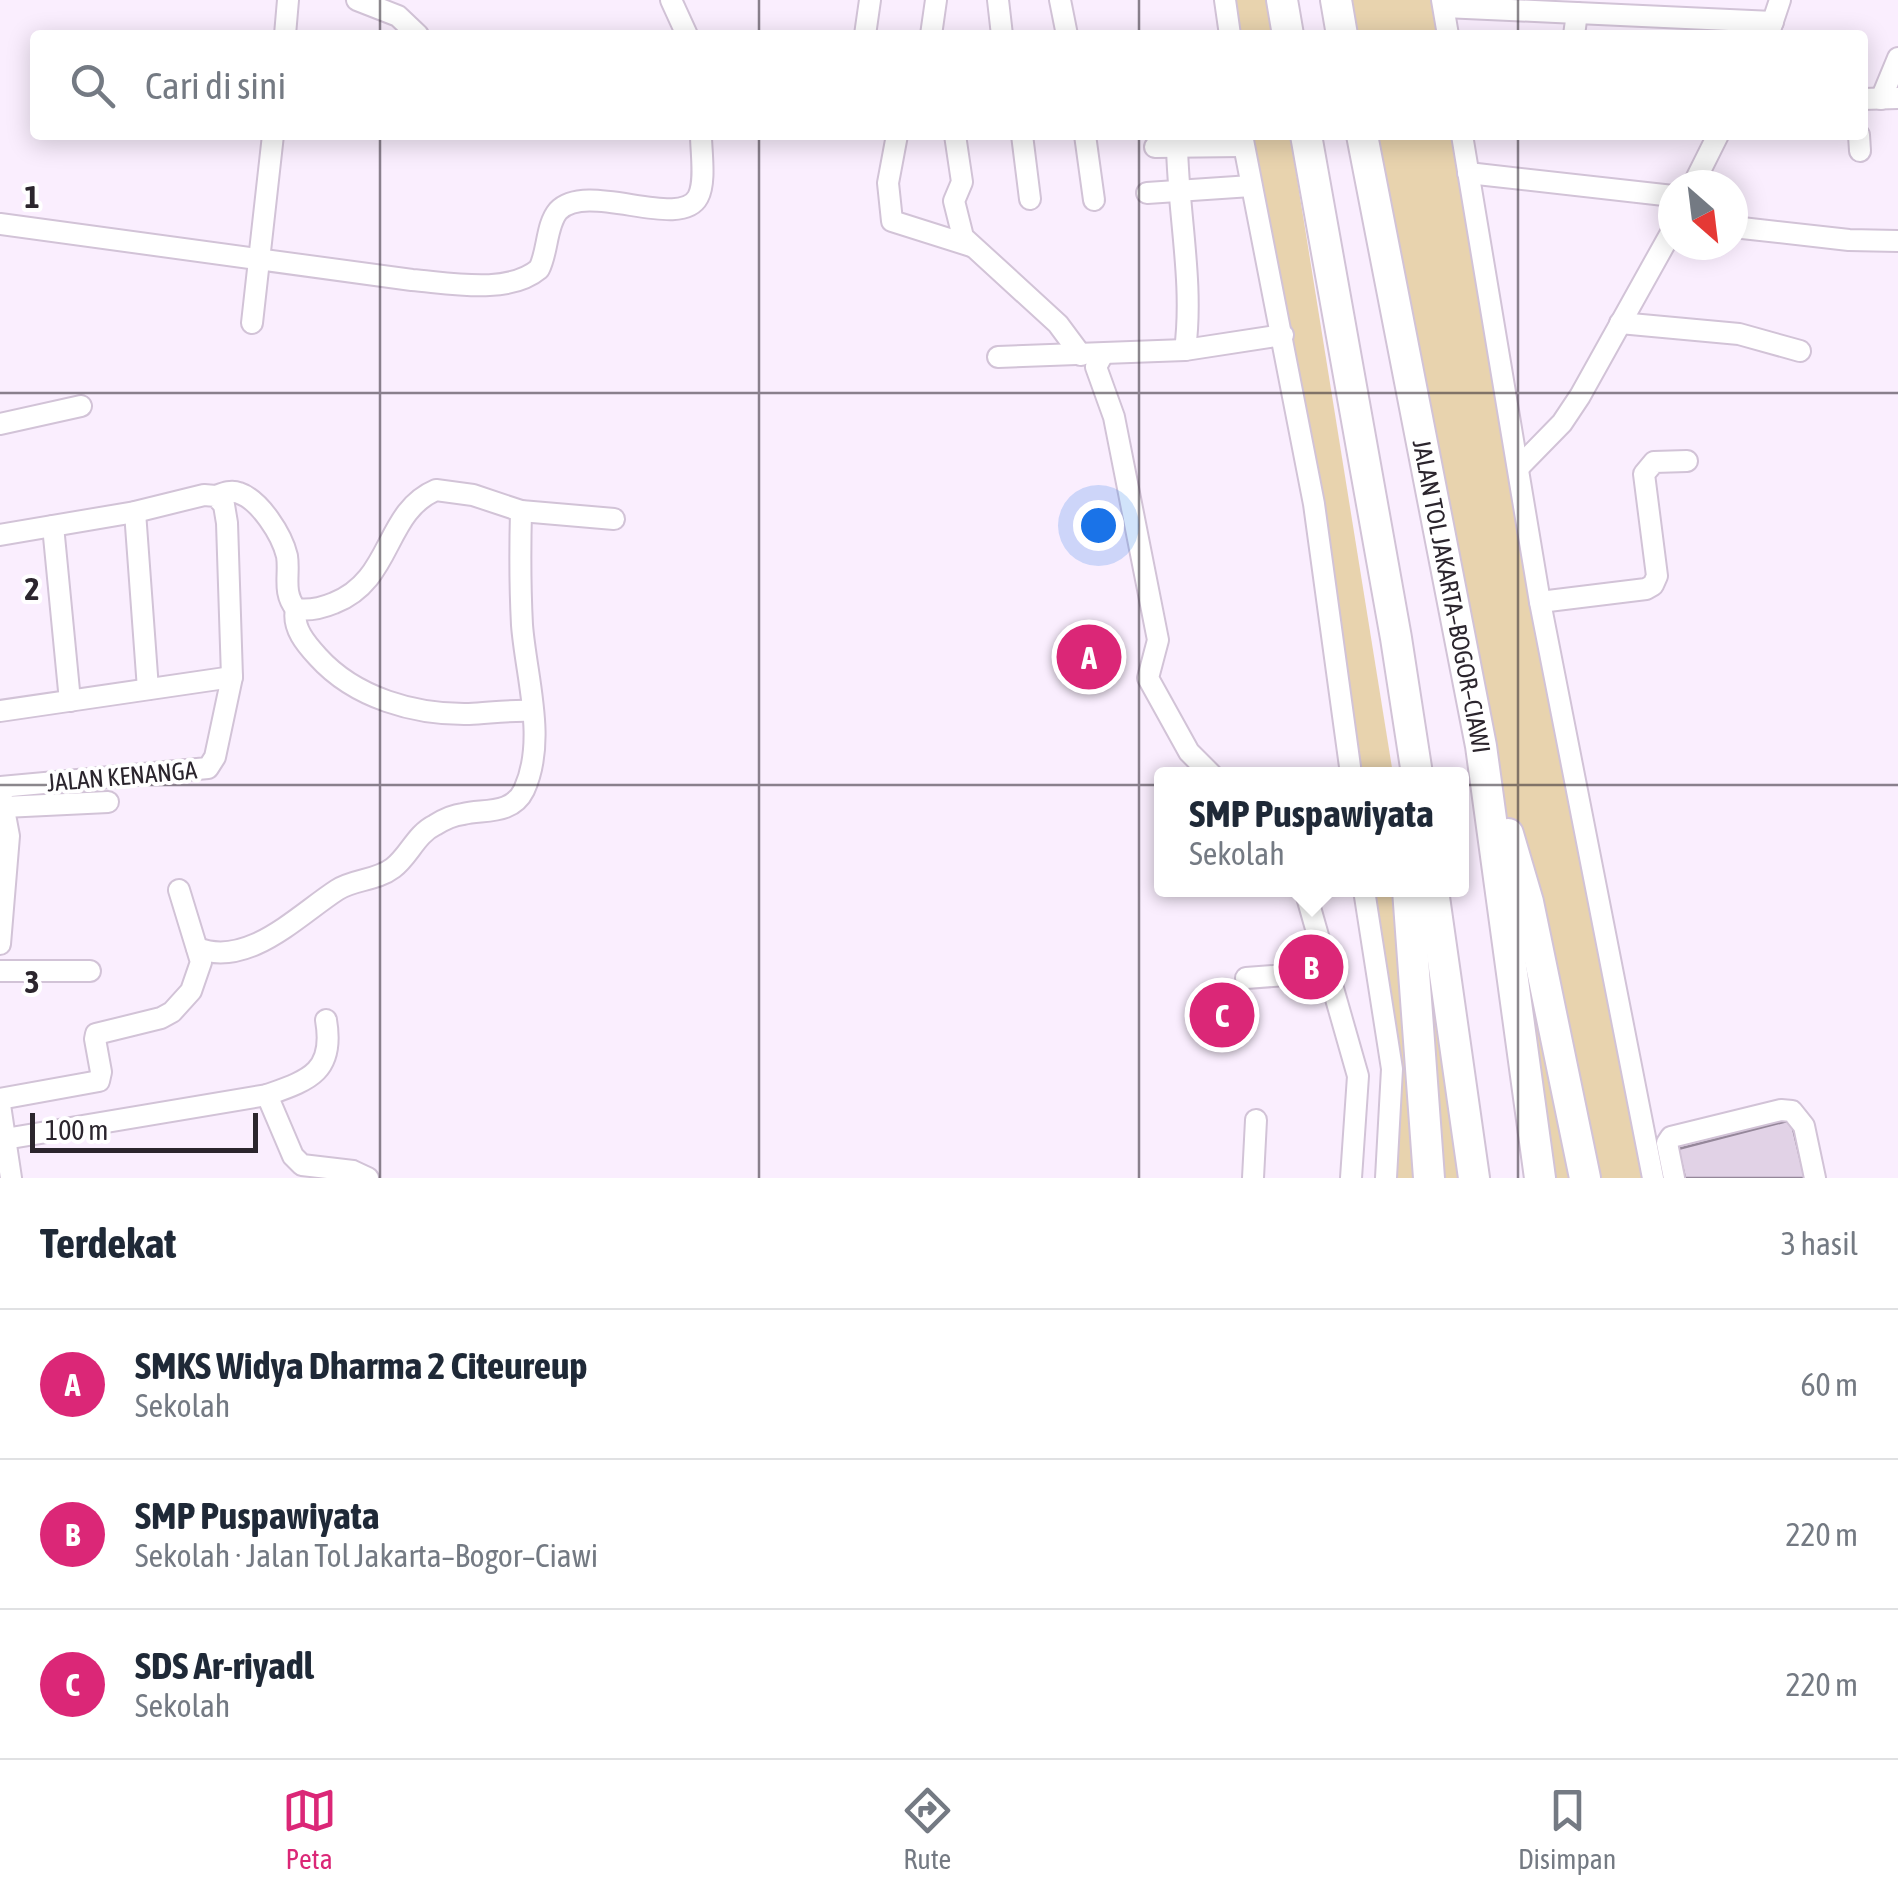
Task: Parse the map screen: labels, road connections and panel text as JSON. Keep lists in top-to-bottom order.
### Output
{
  "streets": {
    "highway": ["JALAN TOL JAKARTA–BOGOR–CIAWI"],
    "street": ["JALAN KENANGA"]
  },
  "scale_bar": "100 m",
  "north": "bottom right",
  "page": {
    "search": "Cari di sini",
    "pins": ["A", "B", "C"],
    "popup": ["SMP Puspawiyata", "Sekolah"],
    "scale": "100 m",
    "heading": ["Terdekat", "3 hasil"],
    "list": [
      {
        "mark": "A",
        "name": "SMKS Widya Dharma 2 Citeureup",
        "note": "Sekolah",
        "value": "60 m"
      },
      {
        "mark": "B",
        "name": "SMP Puspawiyata",
        "note": "Sekolah · Jalan Tol Jakarta–Bogor–Ciawi",
        "value": "220 m"
      },
      {
        "mark": "C",
        "name": "SDS Ar-riyadl",
        "note": "Sekolah",
        "value": "220 m"
      }
    ],
    "nav": ["Peta", "Rute", "Disimpan"]
  },
  "grid": {
    "rows": ["1", "2", "3"]
  }
}
